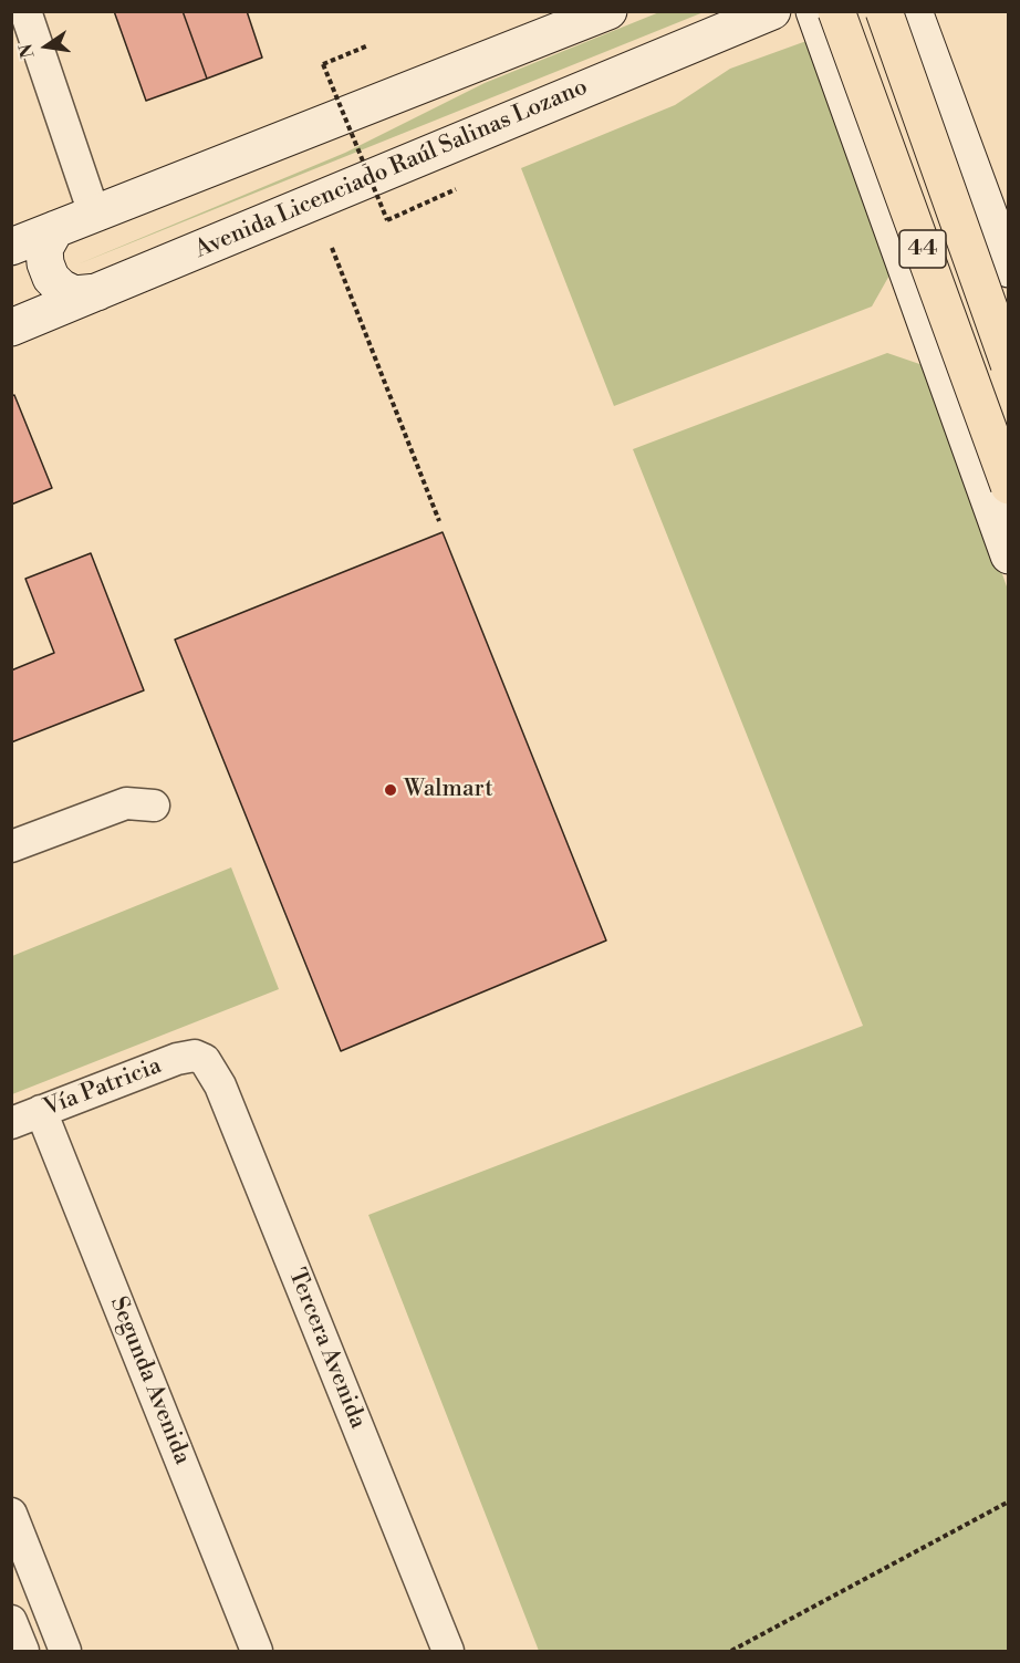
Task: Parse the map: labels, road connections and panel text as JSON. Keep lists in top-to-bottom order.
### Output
{
  "streets": {
    "main road": ["Avenida Licenciado Raúl Salinas Lozano", "44"],
    "street": ["Vía Patricia", "Tercera Avenida", "Segunda Avenida"]
  },
  "crossings": [
    ["Vía Patricia", "Tercera Avenida"],
    ["Vía Patricia", "Segunda Avenida"]
  ],
  "places": ["Walmart"],
  "north": "left"
}
